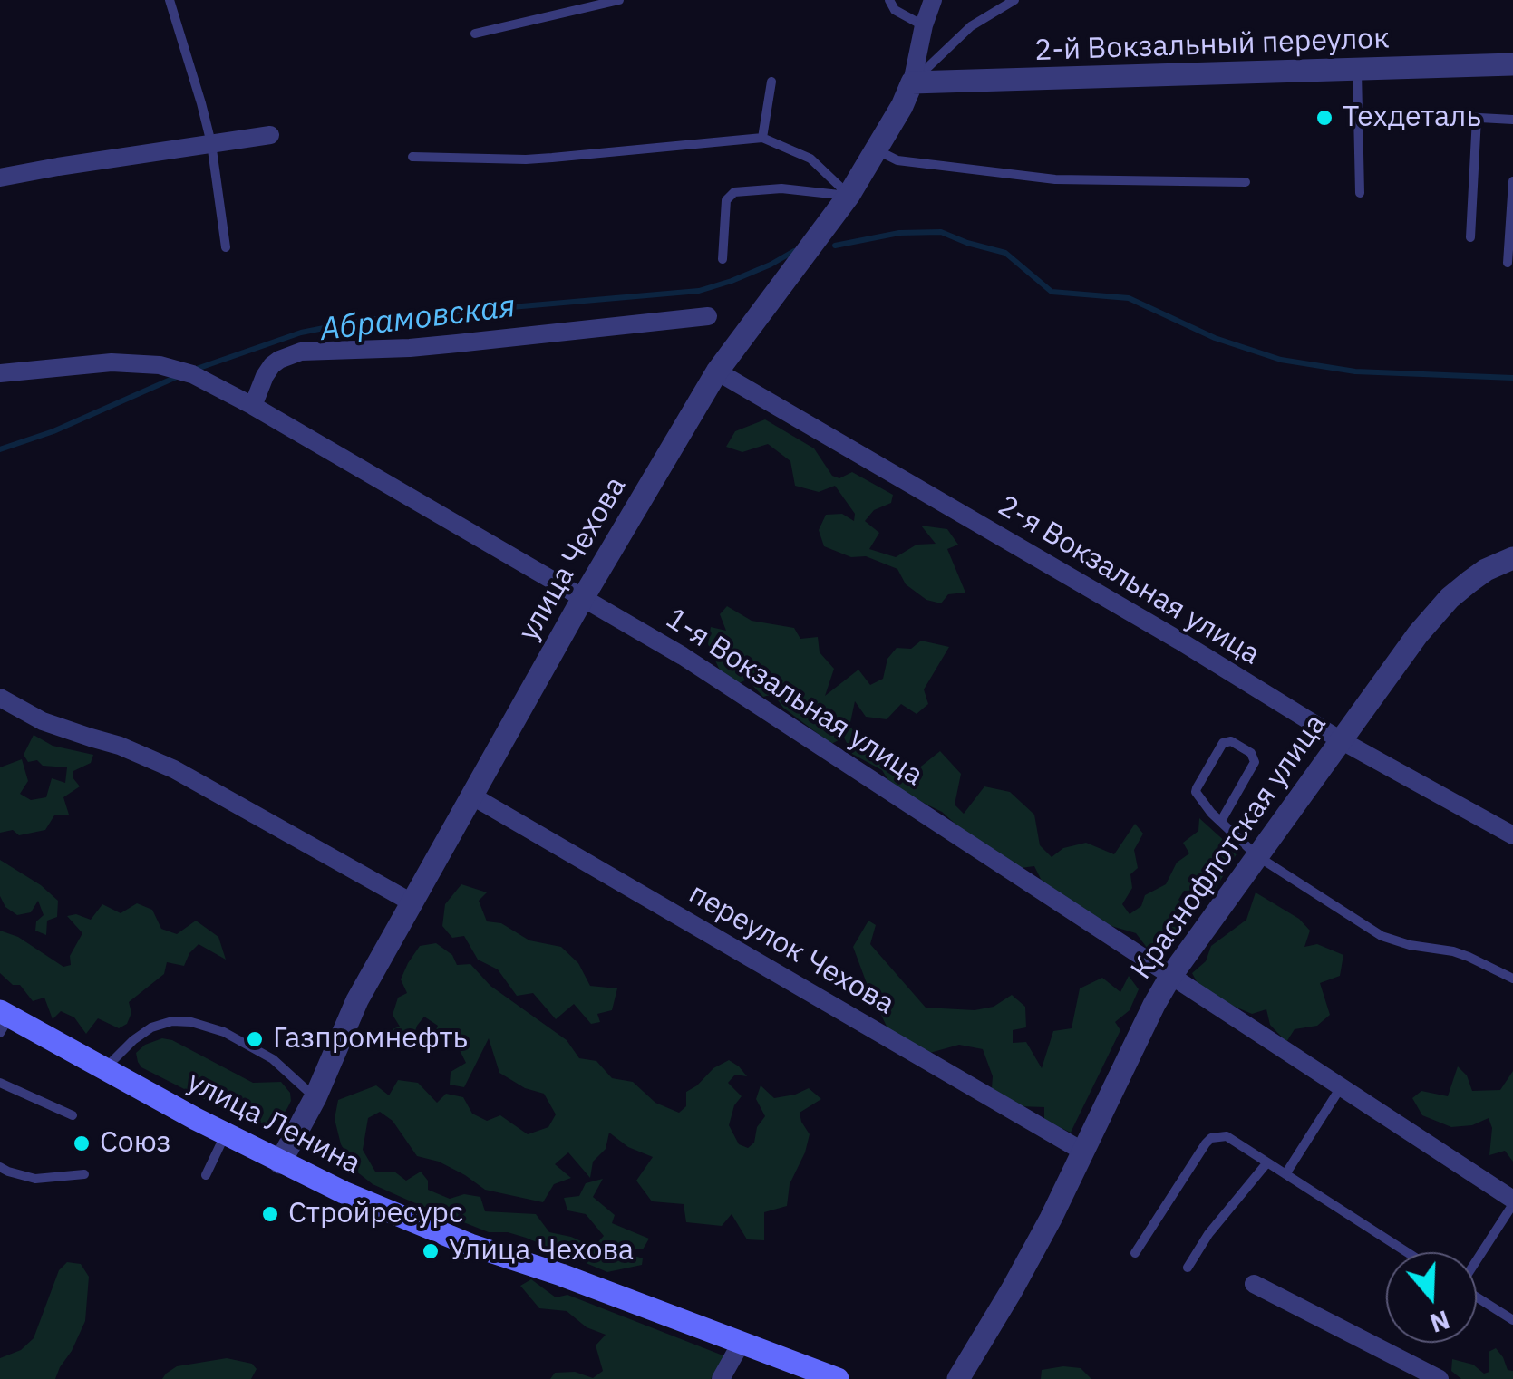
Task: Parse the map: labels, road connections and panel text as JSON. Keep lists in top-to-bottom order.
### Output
{
  "streets": {
    "main road": ["улица Ленина"],
    "street": [
      "2-й Вокзальный переулок",
      "улица Чехова",
      "2-я Вокзальная улица",
      "1-я Вокзальная улица",
      "Краснофлотская улица",
      "переулок Чехова"
    ]
  },
  "crossings": [
    ["2-й Вокзальный переулок", "улица Чехова"],
    ["улица Чехова", "2-я Вокзальная улица"],
    ["улица Чехова", "1-я Вокзальная улица"],
    ["улица Чехова", "переулок Чехова"],
    ["улица Чехова", "улица Ленина"],
    ["2-я Вокзальная улица", "Краснофлотская улица"],
    ["1-я Вокзальная улица", "Краснофлотская улица"],
    ["Краснофлотская улица", "переулок Чехова"]
  ],
  "water": ["Абрамовская"],
  "places": [
    "Техдеталь",
    "Газпромнефть",
    "Союз",
    "Стройресурс",
    "Улица Чехова"
  ],
  "north": "bottom"
}
